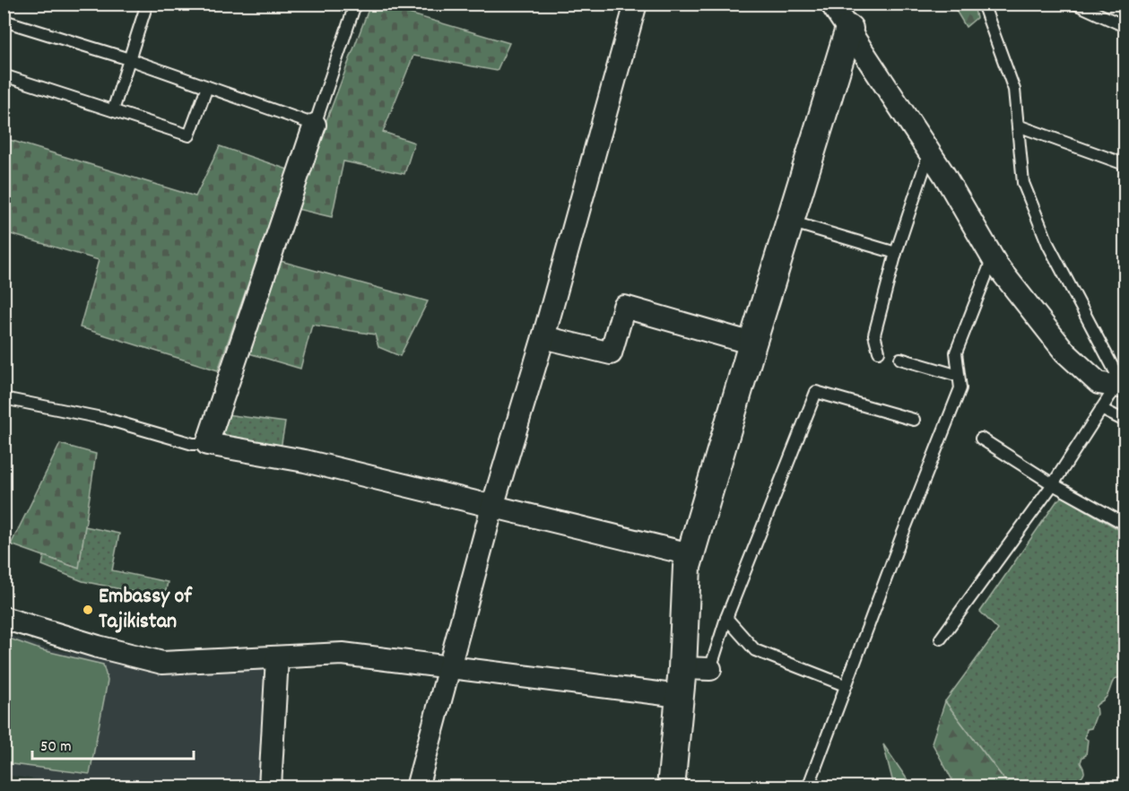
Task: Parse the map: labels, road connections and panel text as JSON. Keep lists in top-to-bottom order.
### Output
{
  "places": ["Embassy of Tajikistan"],
  "scale_bar": "50 m"
}
